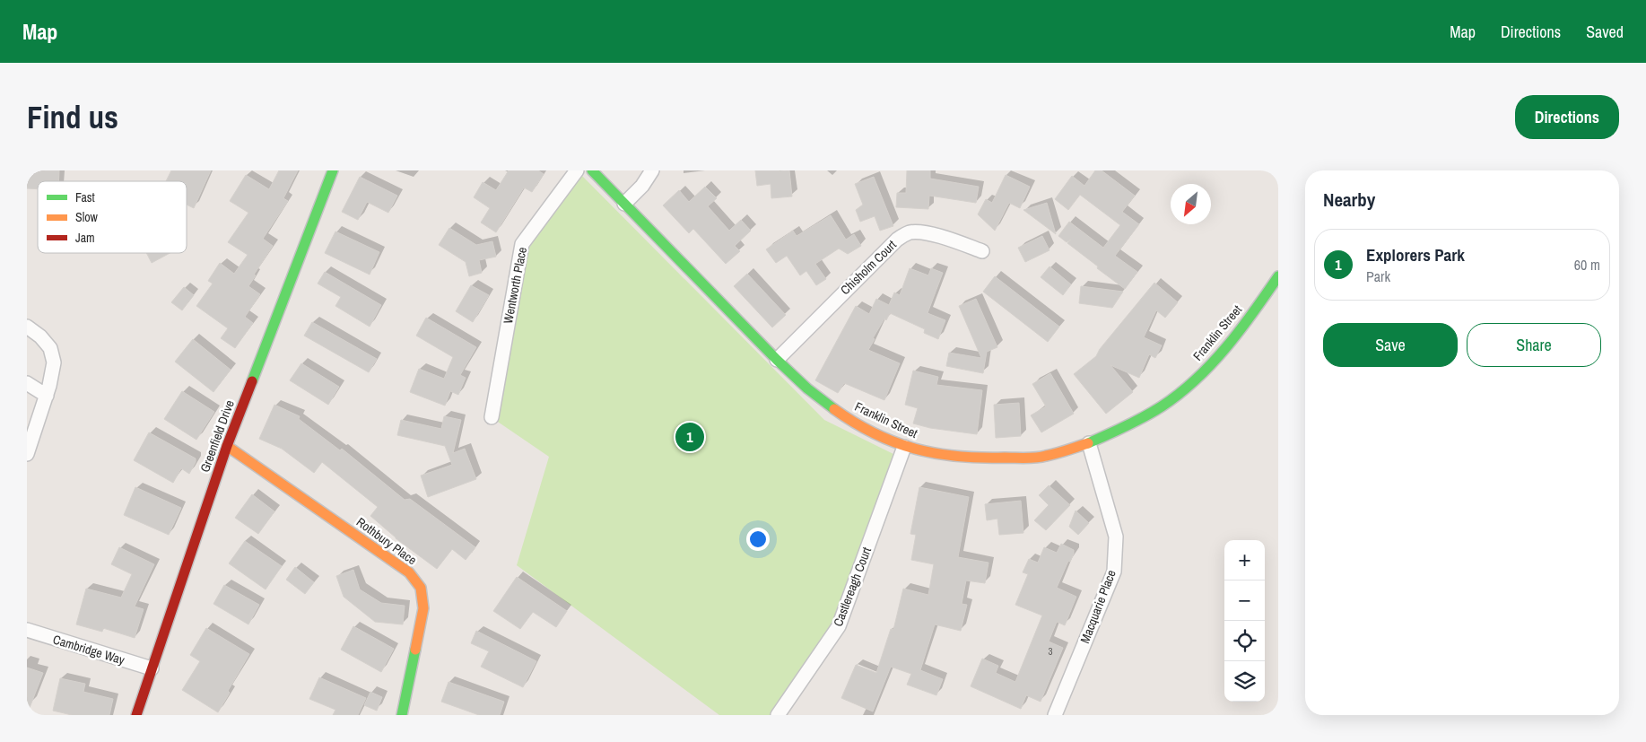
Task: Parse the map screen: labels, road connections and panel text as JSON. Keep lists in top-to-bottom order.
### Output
{
  "streets": {
    "street": [
      "Chisholm Court",
      "Wentworth Place",
      "Franklin Street",
      "Greenfield Drive",
      "Rothbury Place",
      "Castlereagh Court",
      "Macquarie Place",
      "Cambridge Way"
    ]
  },
  "crossings": [
    ["Chisholm Court", "Franklin Street"],
    ["Franklin Street", "Castlereagh Court"],
    ["Franklin Street", "Macquarie Place"],
    ["Greenfield Drive", "Rothbury Place"],
    ["Greenfield Drive", "Cambridge Way"]
  ],
  "house_numbers": ["3"],
  "legend": ["Fast", "Slow", "Jam"],
  "north": "bottom left",
  "page": {
    "header": "Map",
    "nav": ["Map", "Directions", "Saved"],
    "buttons": [
      "Directions",
      ["Save", "Share"]
    ],
    "title": "Find us",
    "heading": "Nearby",
    "list": [
      {
        "mark": "1",
        "name": "Explorers Park",
        "note": "Park",
        "value": "60 m"
      }
    ],
    "pins": "1",
    "map_buttons": ["+", "−"]
  }
}
